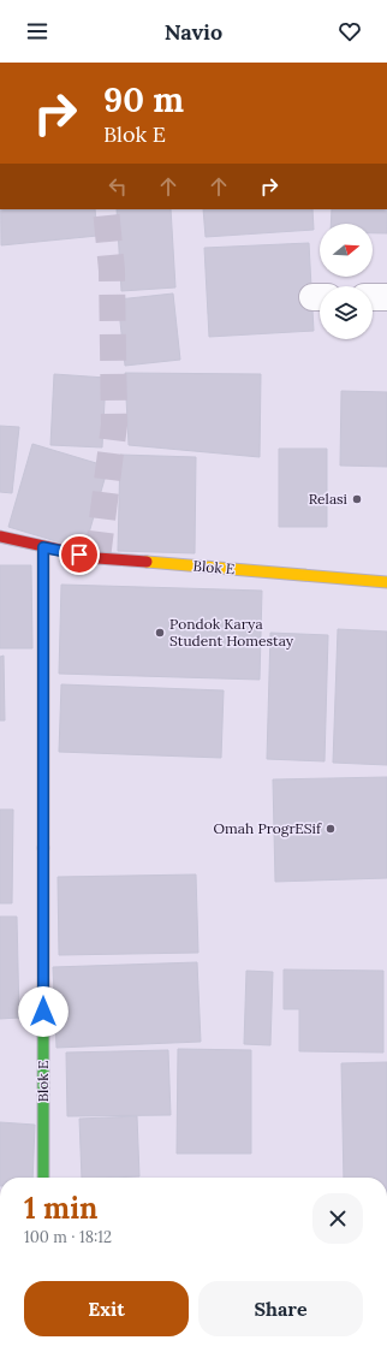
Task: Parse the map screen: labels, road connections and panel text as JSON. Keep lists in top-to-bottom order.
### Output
{
  "streets": {
    "street": ["Blok E"]
  },
  "places": ["Relasi", "Pondok Karya Student Homestay", "Omah ProgrESif"],
  "north": "right",
  "page": {
    "header": "Navio",
    "turn": ["90 m", "Blok E"],
    "heading": ["1 min", "100 m · 18:12"],
    "buttons": ["Exit", "Share"]
  }
}
